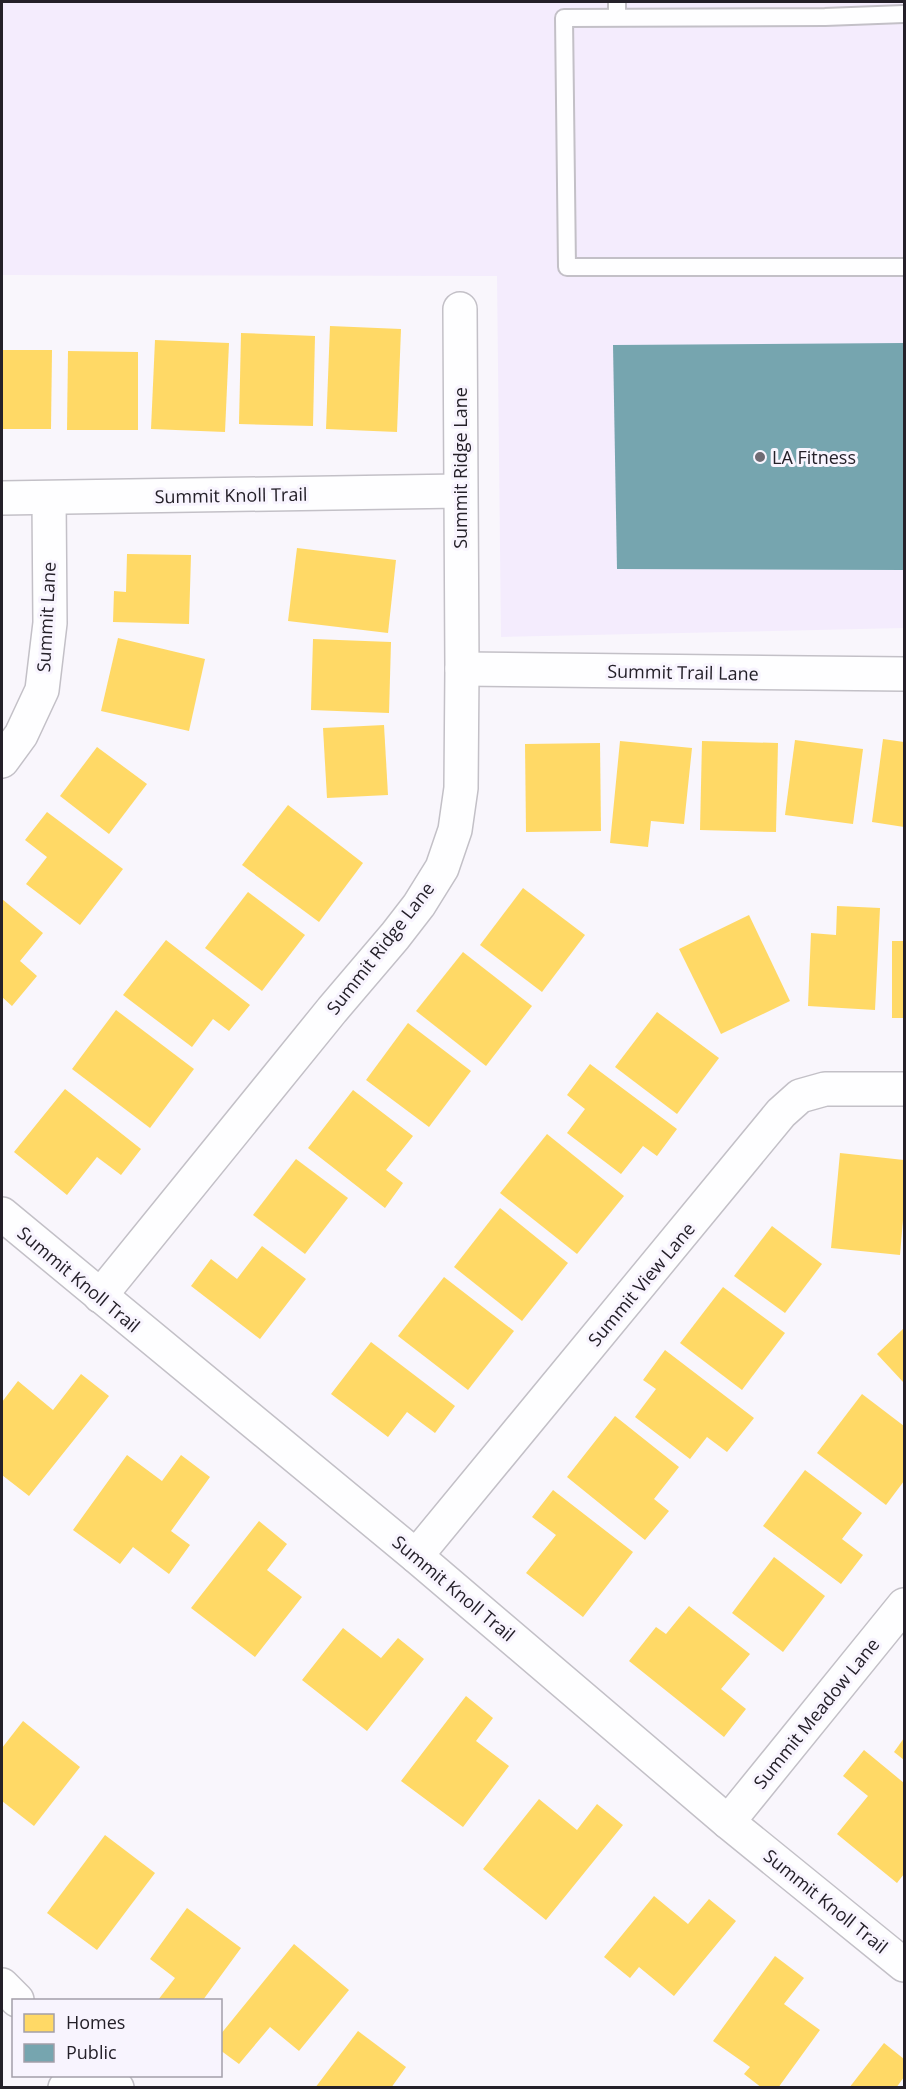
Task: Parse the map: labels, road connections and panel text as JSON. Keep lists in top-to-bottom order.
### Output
{
  "streets": {
    "street": [
      "Summit Ridge Lane",
      "Summit Knoll Trail",
      "Summit Lane",
      "Summit Trail Lane",
      "Summit View Lane",
      "Summit Meadow Lane"
    ]
  },
  "crossings": [
    ["Summit Ridge Lane", "Summit Knoll Trail"],
    ["Summit Ridge Lane", "Summit Trail Lane"],
    ["Summit Knoll Trail", "Summit Lane"],
    ["Summit Knoll Trail", "Summit View Lane"],
    ["Summit Knoll Trail", "Summit Meadow Lane"]
  ],
  "places": ["LA Fitness"],
  "legend": ["Homes", "Public"]
}
